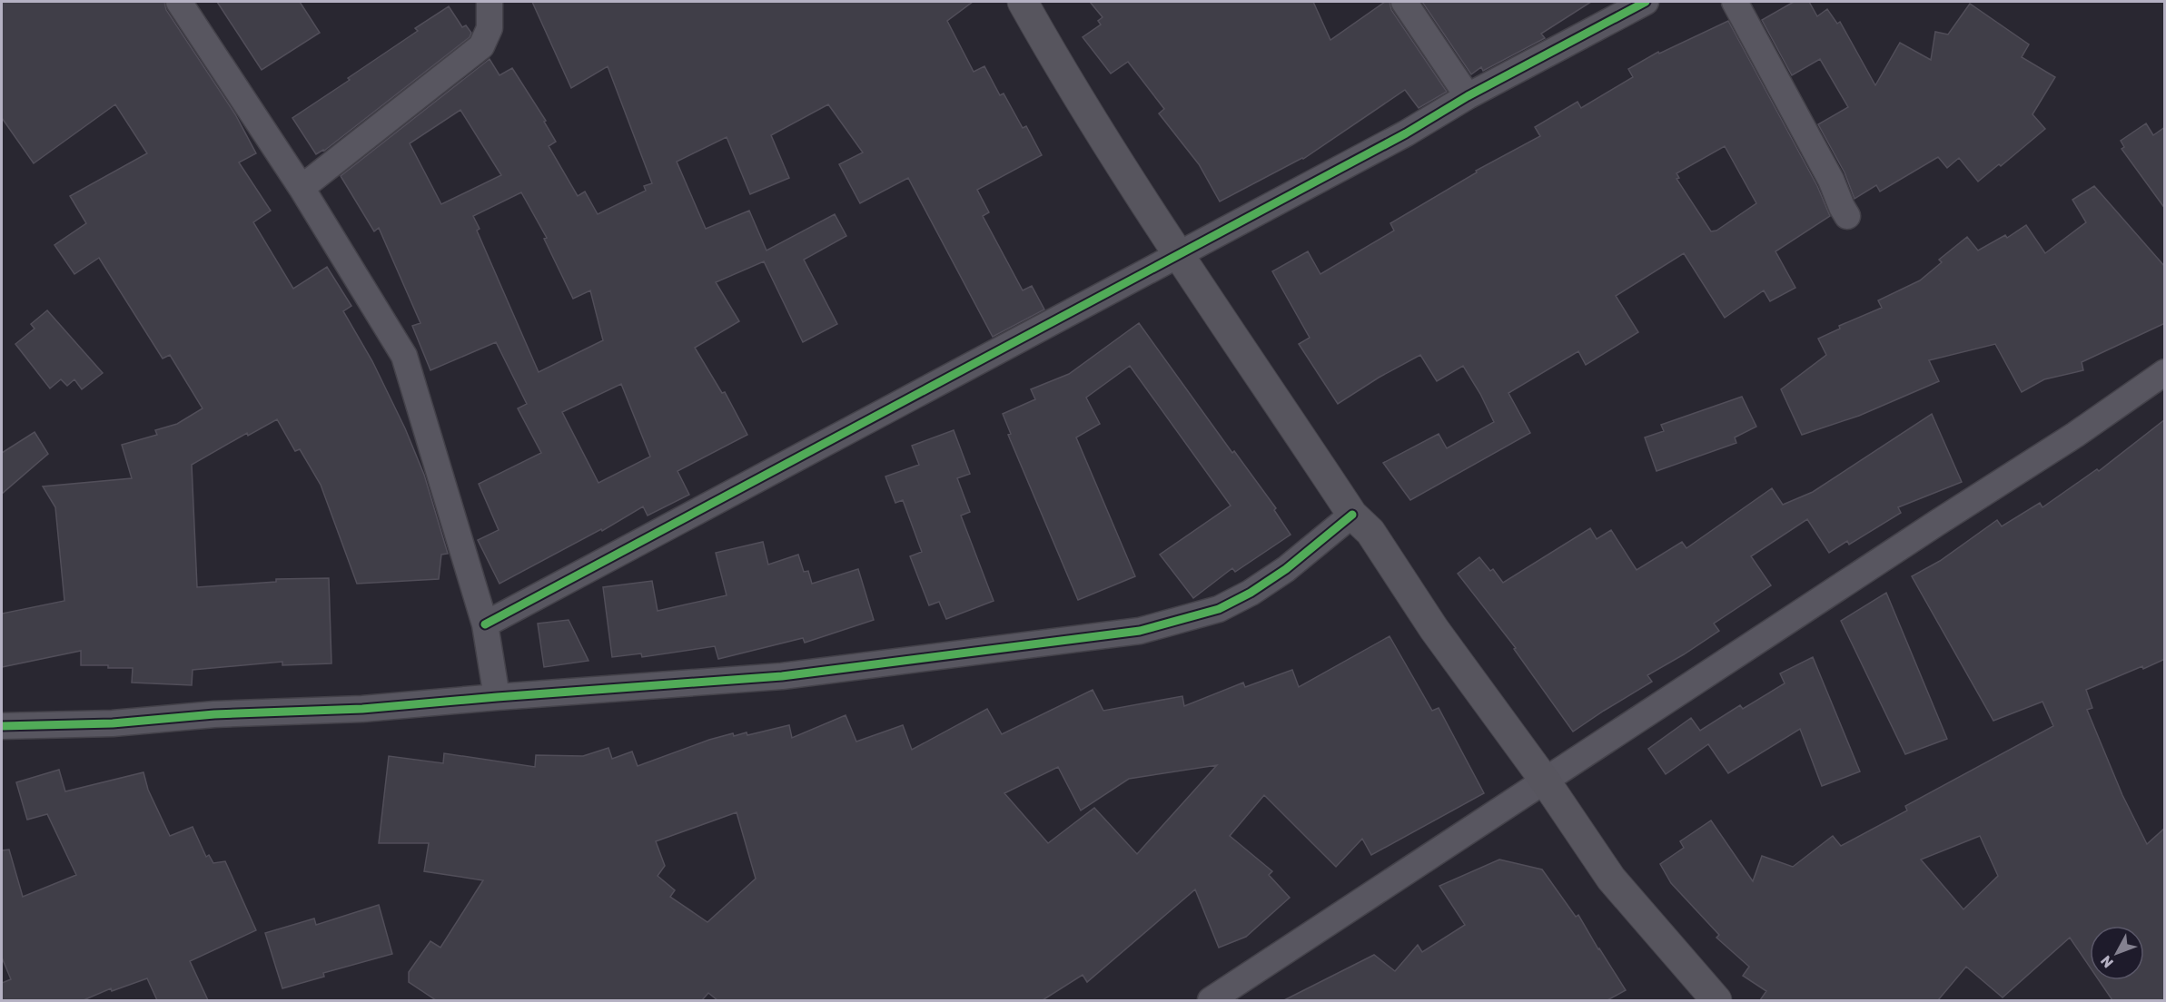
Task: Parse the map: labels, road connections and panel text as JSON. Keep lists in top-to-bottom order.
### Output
{
  "north": "bottom left"
}
